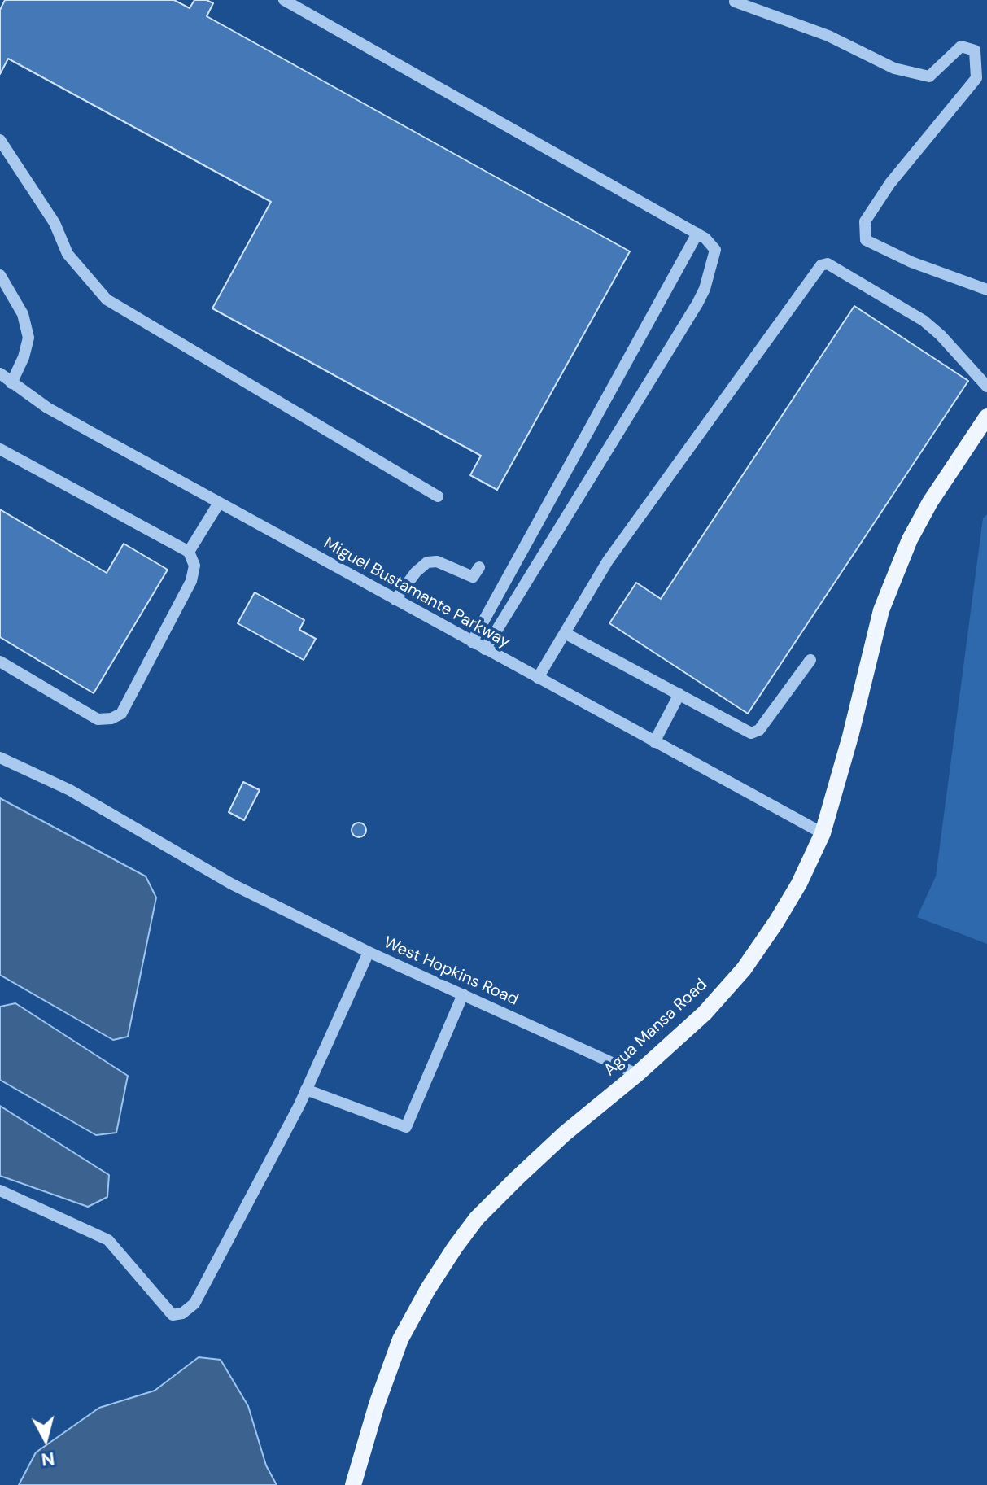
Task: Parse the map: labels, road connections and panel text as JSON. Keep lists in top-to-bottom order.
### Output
{
  "streets": {
    "main road": ["Agua Mansa Road"],
    "street": ["Miguel Bustamante Parkway", "West Hopkins Road"]
  },
  "crossings": [
    ["Miguel Bustamante Parkway", "Agua Mansa Road"],
    ["West Hopkins Road", "Agua Mansa Road"]
  ],
  "north": "bottom"
}
